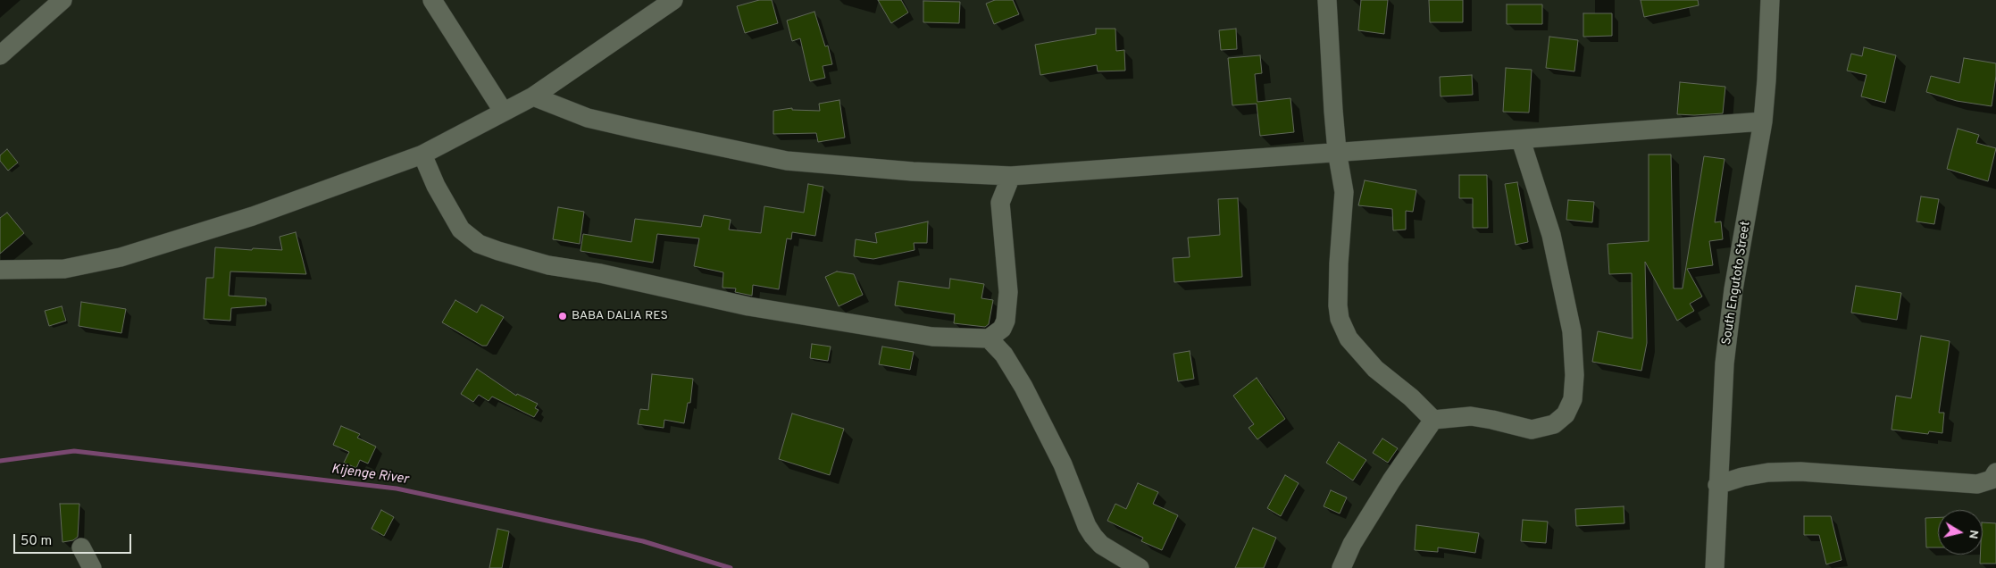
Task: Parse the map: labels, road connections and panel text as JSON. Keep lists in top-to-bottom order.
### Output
{
  "streets": {
    "street": ["South Engutoto Street"]
  },
  "water": ["Kijenge River"],
  "places": ["BABA DALIA RES"],
  "scale_bar": "50 m",
  "north": "right"
}
